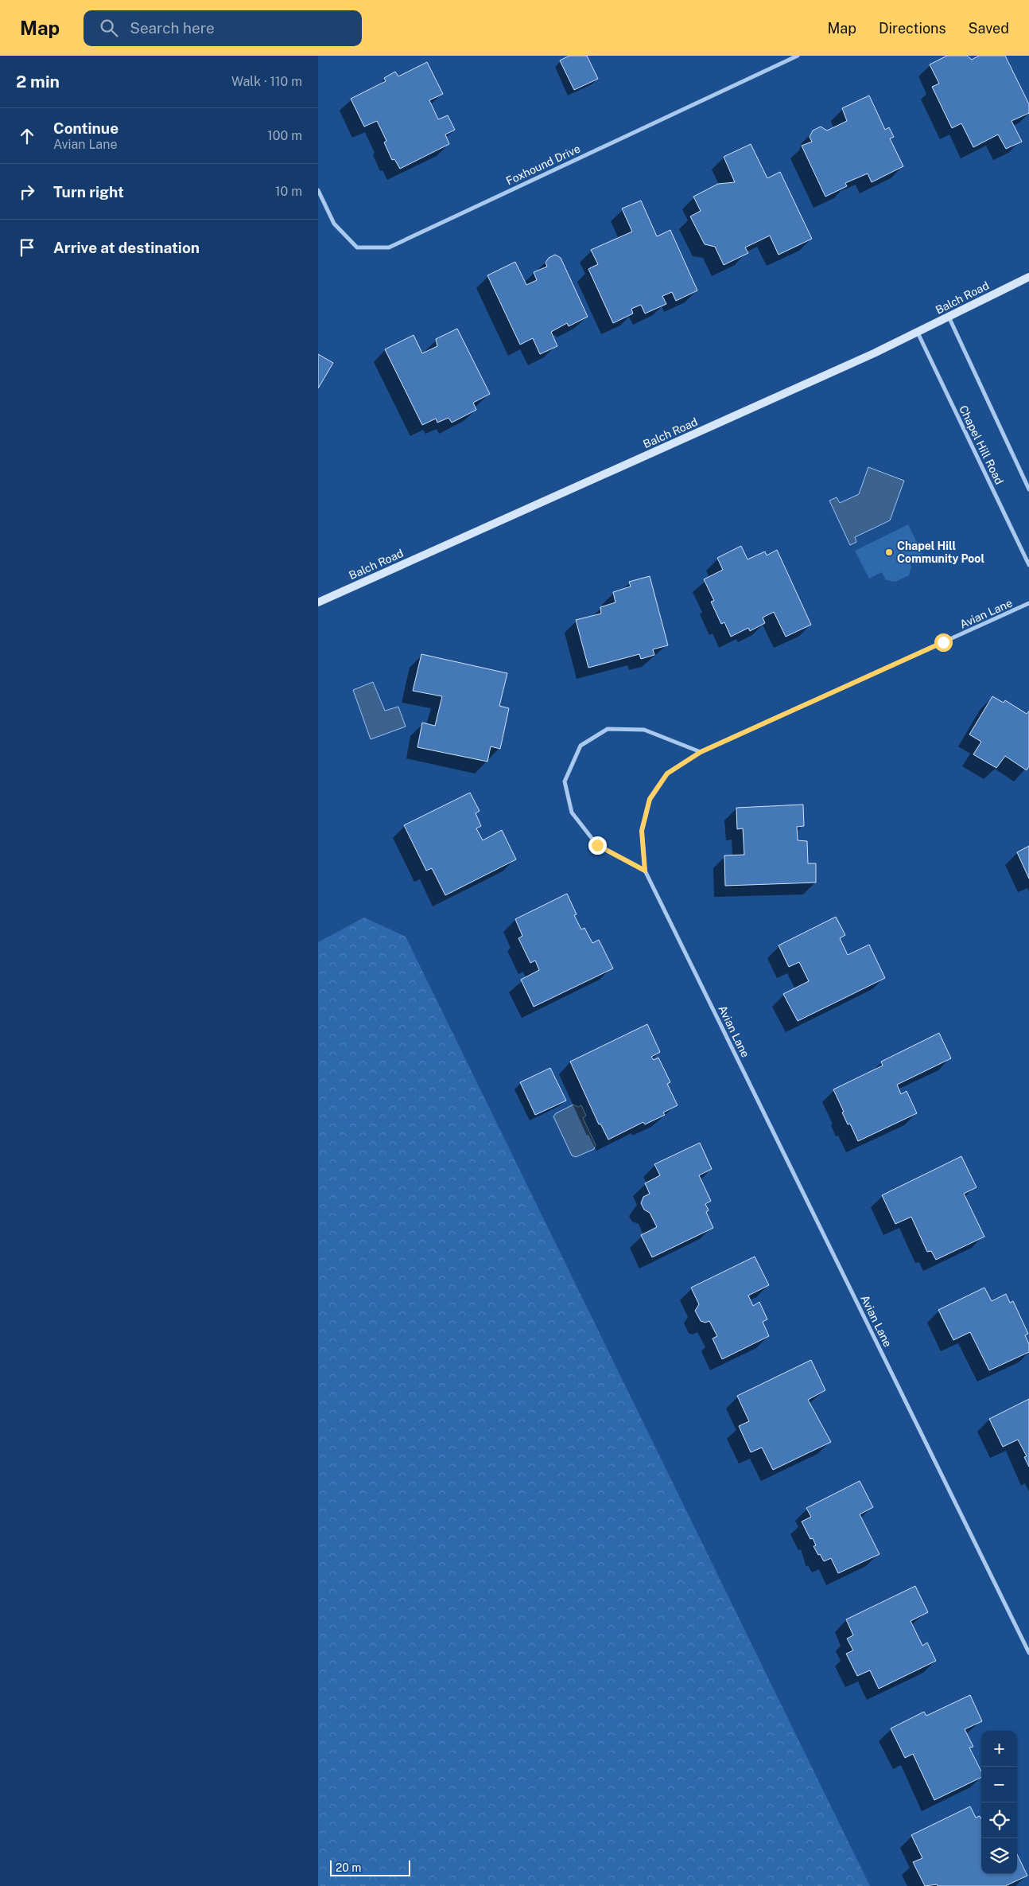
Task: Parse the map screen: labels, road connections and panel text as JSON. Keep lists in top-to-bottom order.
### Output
{
  "streets": {
    "street": [
      "Foxhound Drive",
      "Balch Road",
      "Chapel Hill Road",
      "Avian Lane"
    ]
  },
  "crossings": [
    ["Balch Road", "Chapel Hill Road"]
  ],
  "places": ["Chapel Hill Community Pool"],
  "scale_bar": "20 m",
  "page": {
    "header": "Map",
    "search": "Search here",
    "nav": ["Map", "Directions", "Saved"],
    "heading": ["2 min", "Walk · 110 m"],
    "list": [
      ["Continue", "Avian Lane", "100 m"],
      ["Turn right", "10 m"],
      "Arrive at destination"
    ],
    "map_buttons": ["+", "−"],
    "scale": "20 m"
  }
}
